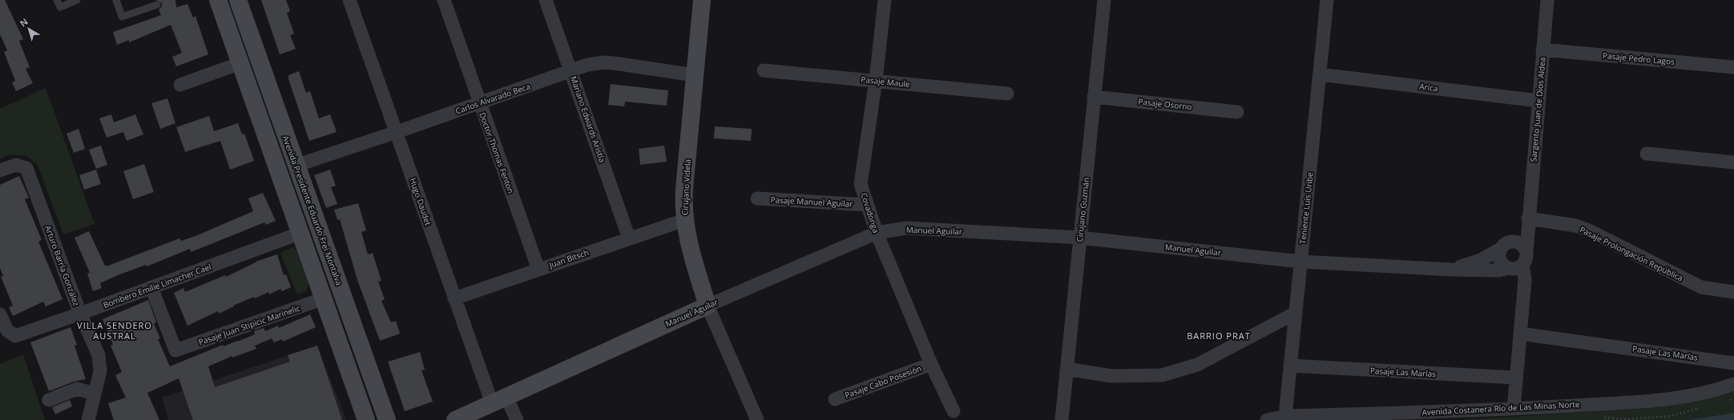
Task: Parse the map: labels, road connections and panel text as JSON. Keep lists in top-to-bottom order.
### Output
{
  "streets": {
    "main road": ["Cirujano Videla", "Avenida Presidente Eduardo Frei Montalva", "Manuel Aguilar"],
    "street": [
      "Pasaje Pedro Lagos",
      "Pasaje Maule",
      "Arica",
      "Carlos Alvarado Beca",
      "Pasaje Osorno",
      "Sargento Juan de Dios Aldea",
      "Mariano Edwards Aristía",
      "Doctor Thomas Fenton",
      "Hugo Daudet",
      "Pasaje Manuel Aguilar",
      "Teniente Luis Uribe",
      "Cirujano Guzmán",
      "Covadonga",
      "Pasaje Prolongación República",
      "Juan Bitsch",
      "Arturo Barría González",
      "Bombero Emilie Limacher Cael",
      "Pasaje Juan Stipicic Marinelic",
      "Pasaje Las Marías",
      "Pasaje Cabo Posesión",
      "Avenida Costanera Río de Las Minas Norte"
    ]
  },
  "crossings": [
    ["Pasaje Pedro Lagos", "Sargento Juan de Dios Aldea"],
    ["Pasaje Maule", "Covadonga"],
    ["Arica", "Sargento Juan de Dios Aldea"],
    ["Arica", "Teniente Luis Uribe"],
    ["Carlos Alvarado Beca", "Mariano Edwards Aristía"],
    ["Carlos Alvarado Beca", "Doctor Thomas Fenton"],
    ["Carlos Alvarado Beca", "Cirujano Videla"],
    ["Carlos Alvarado Beca", "Hugo Daudet"],
    ["Carlos Alvarado Beca", "Avenida Presidente Eduardo Frei Montalva"],
    ["Pasaje Osorno", "Cirujano Guzmán"],
    ["Sargento Juan de Dios Aldea", "Manuel Aguilar"],
    ["Sargento Juan de Dios Aldea", "Pasaje Prolongación República"],
    ["Mariano Edwards Aristía", "Juan Bitsch"],
    ["Doctor Thomas Fenton", "Juan Bitsch"],
    ["Cirujano Videla", "Manuel Aguilar"],
    ["Cirujano Videla", "Juan Bitsch"],
    ["Hugo Daudet", "Manuel Aguilar"],
    ["Hugo Daudet", "Juan Bitsch"],
    ["Pasaje Manuel Aguilar", "Covadonga"],
    ["Teniente Luis Uribe", "Manuel Aguilar"],
    ["Teniente Luis Uribe", "Pasaje Las Marías"],
    ["Teniente Luis Uribe", "Avenida Costanera Río de Las Minas Norte"],
    ["Cirujano Guzmán", "Manuel Aguilar"],
    ["Covadonga", "Manuel Aguilar"],
    ["Covadonga", "Pasaje Cabo Posesión"],
    ["Arturo Barría González", "Bombero Emilie Limacher Cael"],
    ["Bombero Emilie Limacher Cael", "Pasaje Juan Stipicic Marinelic"]
  ],
  "districts": ["VILLA SENDERO AUSTRAL", "BARRIO PRAT"],
  "north": "top left"
}
